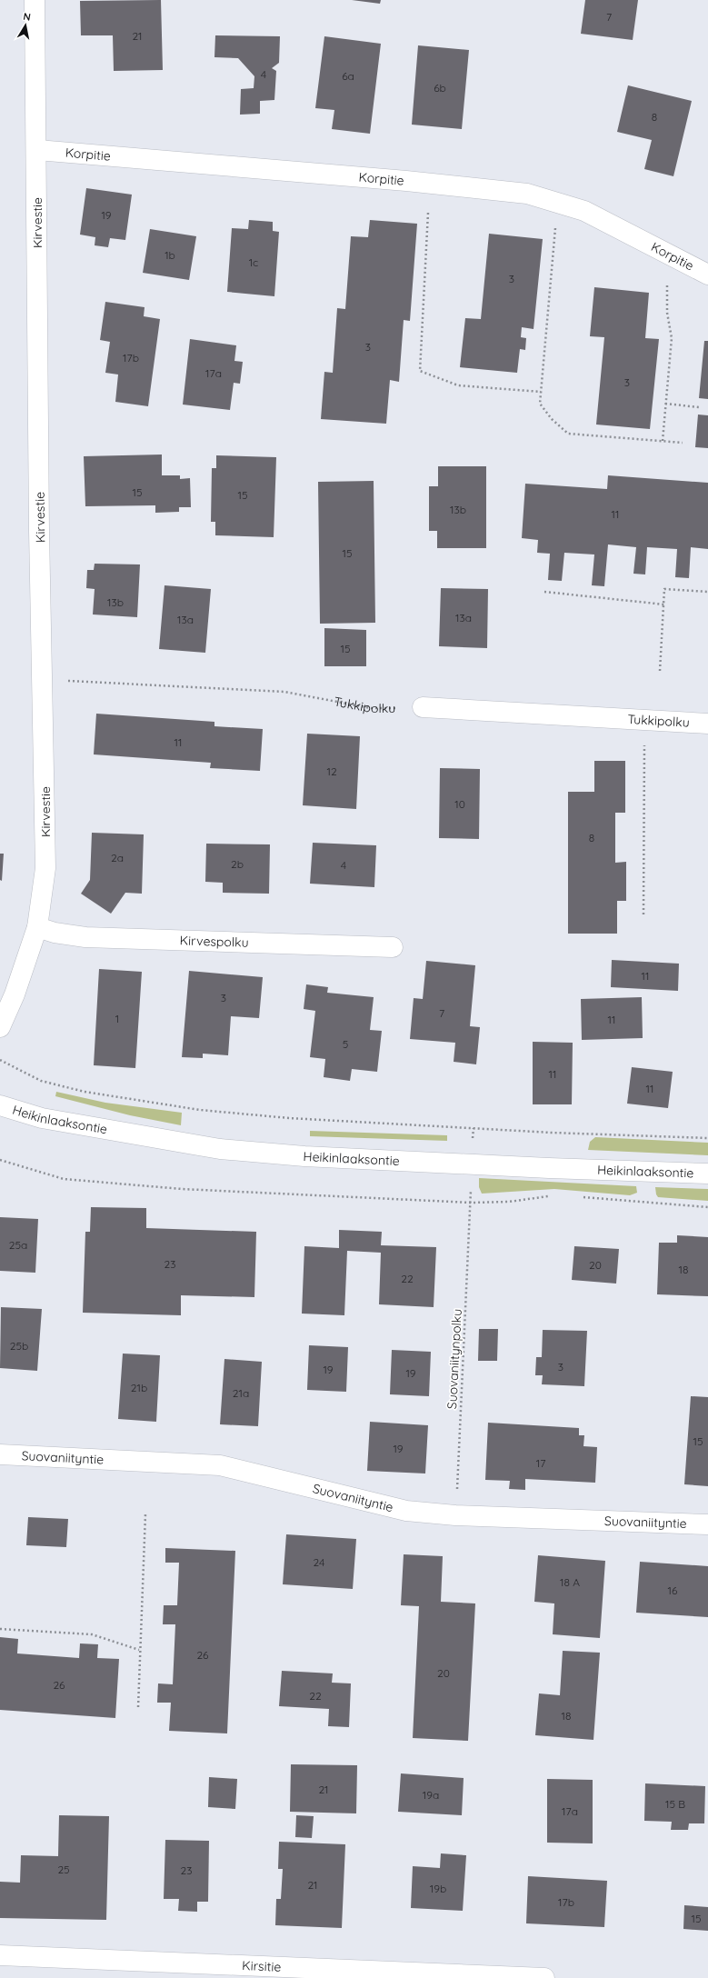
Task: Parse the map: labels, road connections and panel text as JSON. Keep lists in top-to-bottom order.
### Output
{
  "streets": {
    "street": [
      "Korpitie",
      "Kirvestie",
      "Tukkipolku",
      "Kirvespolku",
      "Heikinlaaksontie",
      "Suovaniityntie",
      "Kirsitie"
    ],
    "path": ["Suovaniitynpolku"]
  },
  "crossings": [
    ["Korpitie", "Kirvestie"],
    ["Kirvestie", "Tukkipolku"],
    ["Kirvestie", "Kirvespolku"],
    ["Suovaniitynpolku", "Suovaniityntie"]
  ],
  "house_numbers": [
    "7",
    "21",
    "4",
    "6a",
    "6b",
    "8",
    "19",
    "1b",
    "1c",
    "3",
    "3",
    "17b",
    "17a",
    "3",
    "15",
    "15",
    "13b",
    "11",
    "15",
    "13b",
    "13a",
    "13a",
    "15",
    "11",
    "12",
    "10",
    "8",
    "2a",
    "2b",
    "4",
    "11",
    "3",
    "7",
    "1",
    "11",
    "5",
    "11",
    "11",
    "25a",
    "23",
    "20",
    "18",
    "22",
    "25b",
    "3",
    "19",
    "19",
    "21b",
    "21a",
    "15",
    "19",
    "17",
    "24",
    "18 A",
    "16",
    "26",
    "20",
    "26",
    "22",
    "18",
    "21",
    "19a",
    "15 B",
    "17a",
    "25",
    "23",
    "21",
    "19b",
    "17b",
    "15"
  ],
  "north": "top"
}
